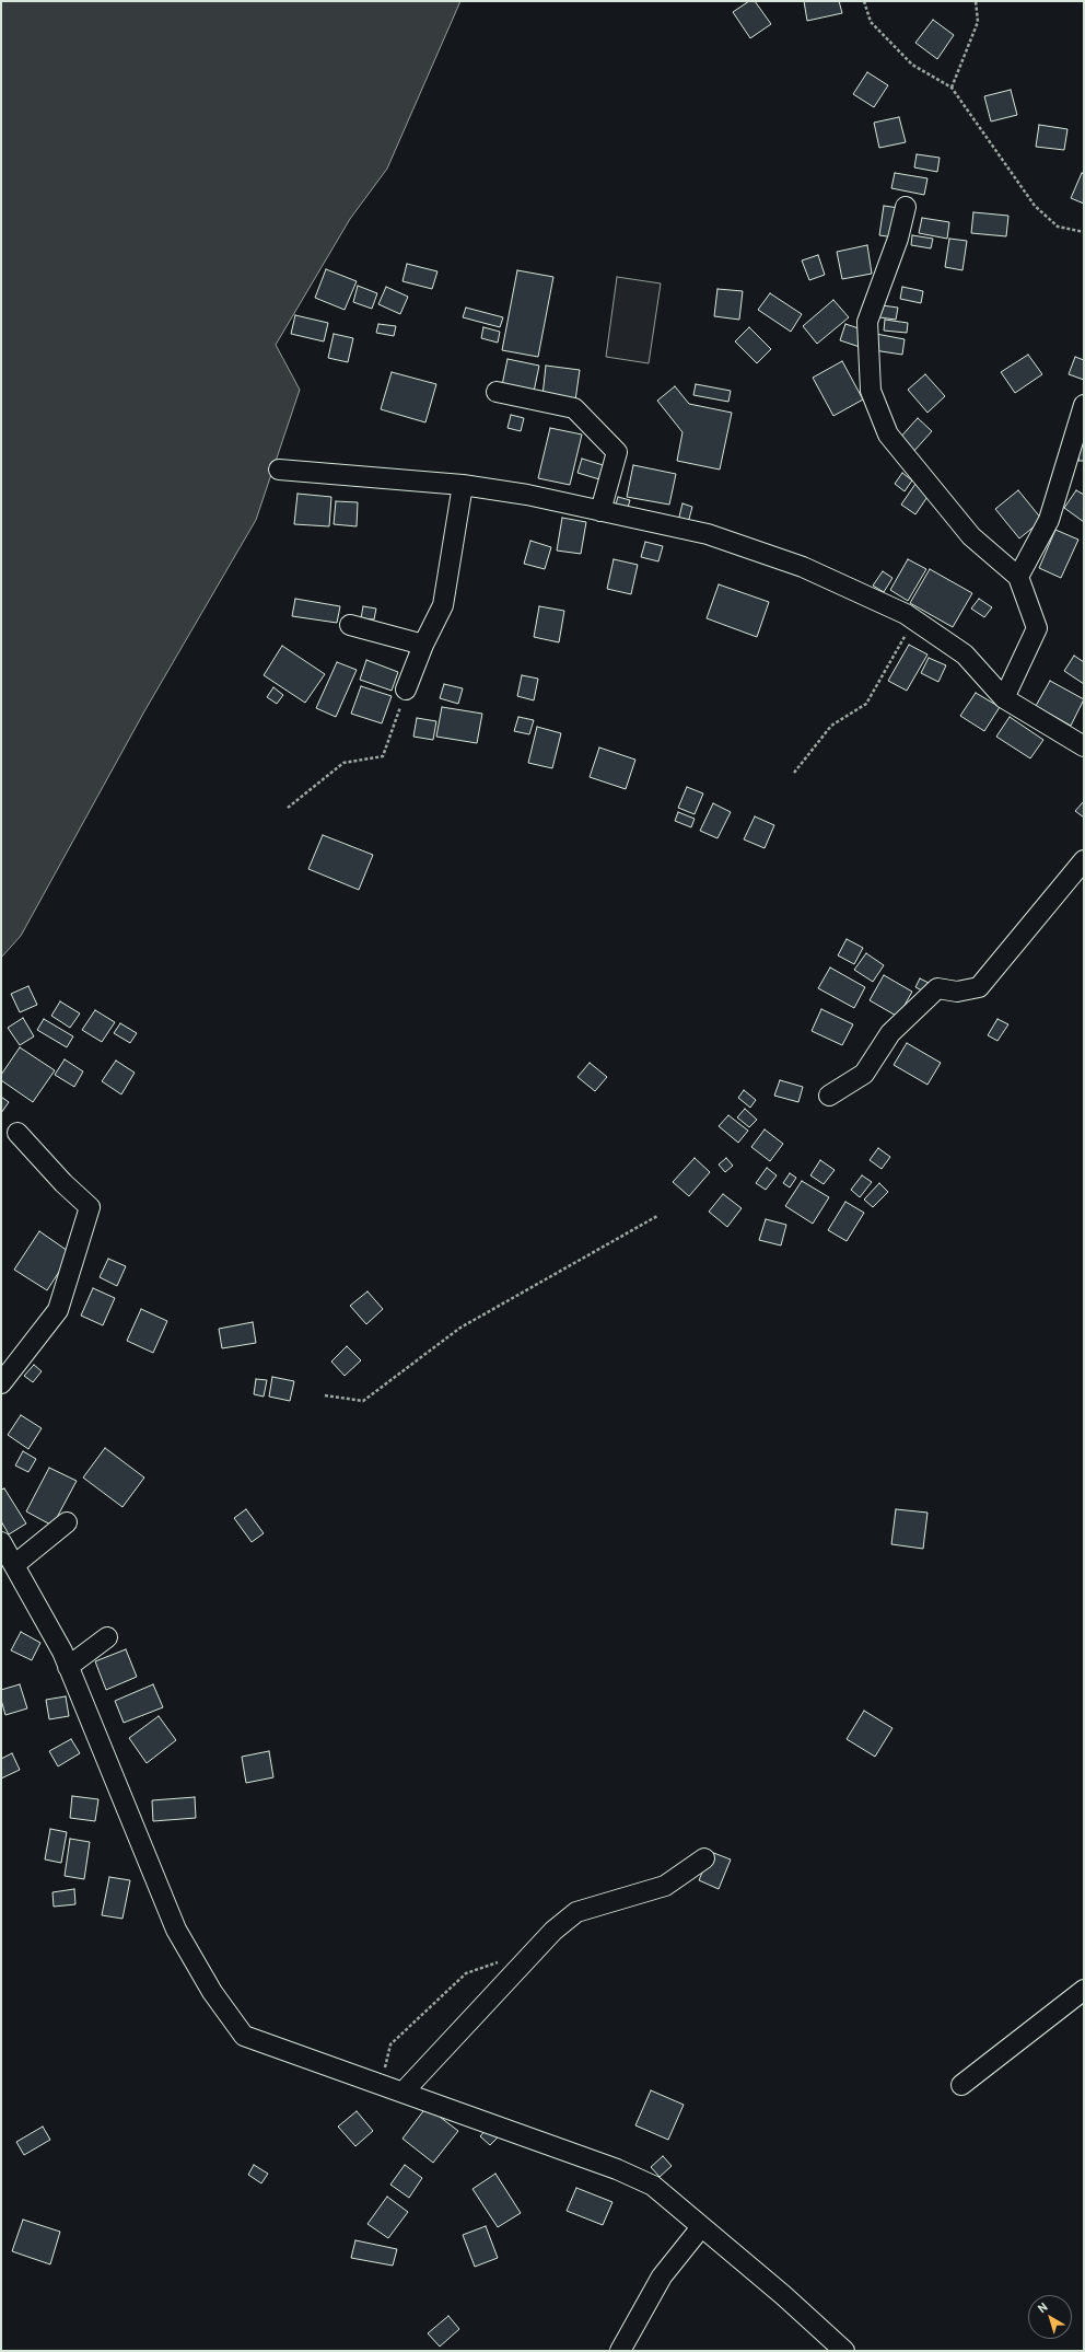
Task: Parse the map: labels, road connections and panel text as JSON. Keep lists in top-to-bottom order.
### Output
{
  "north": "top left"
}
